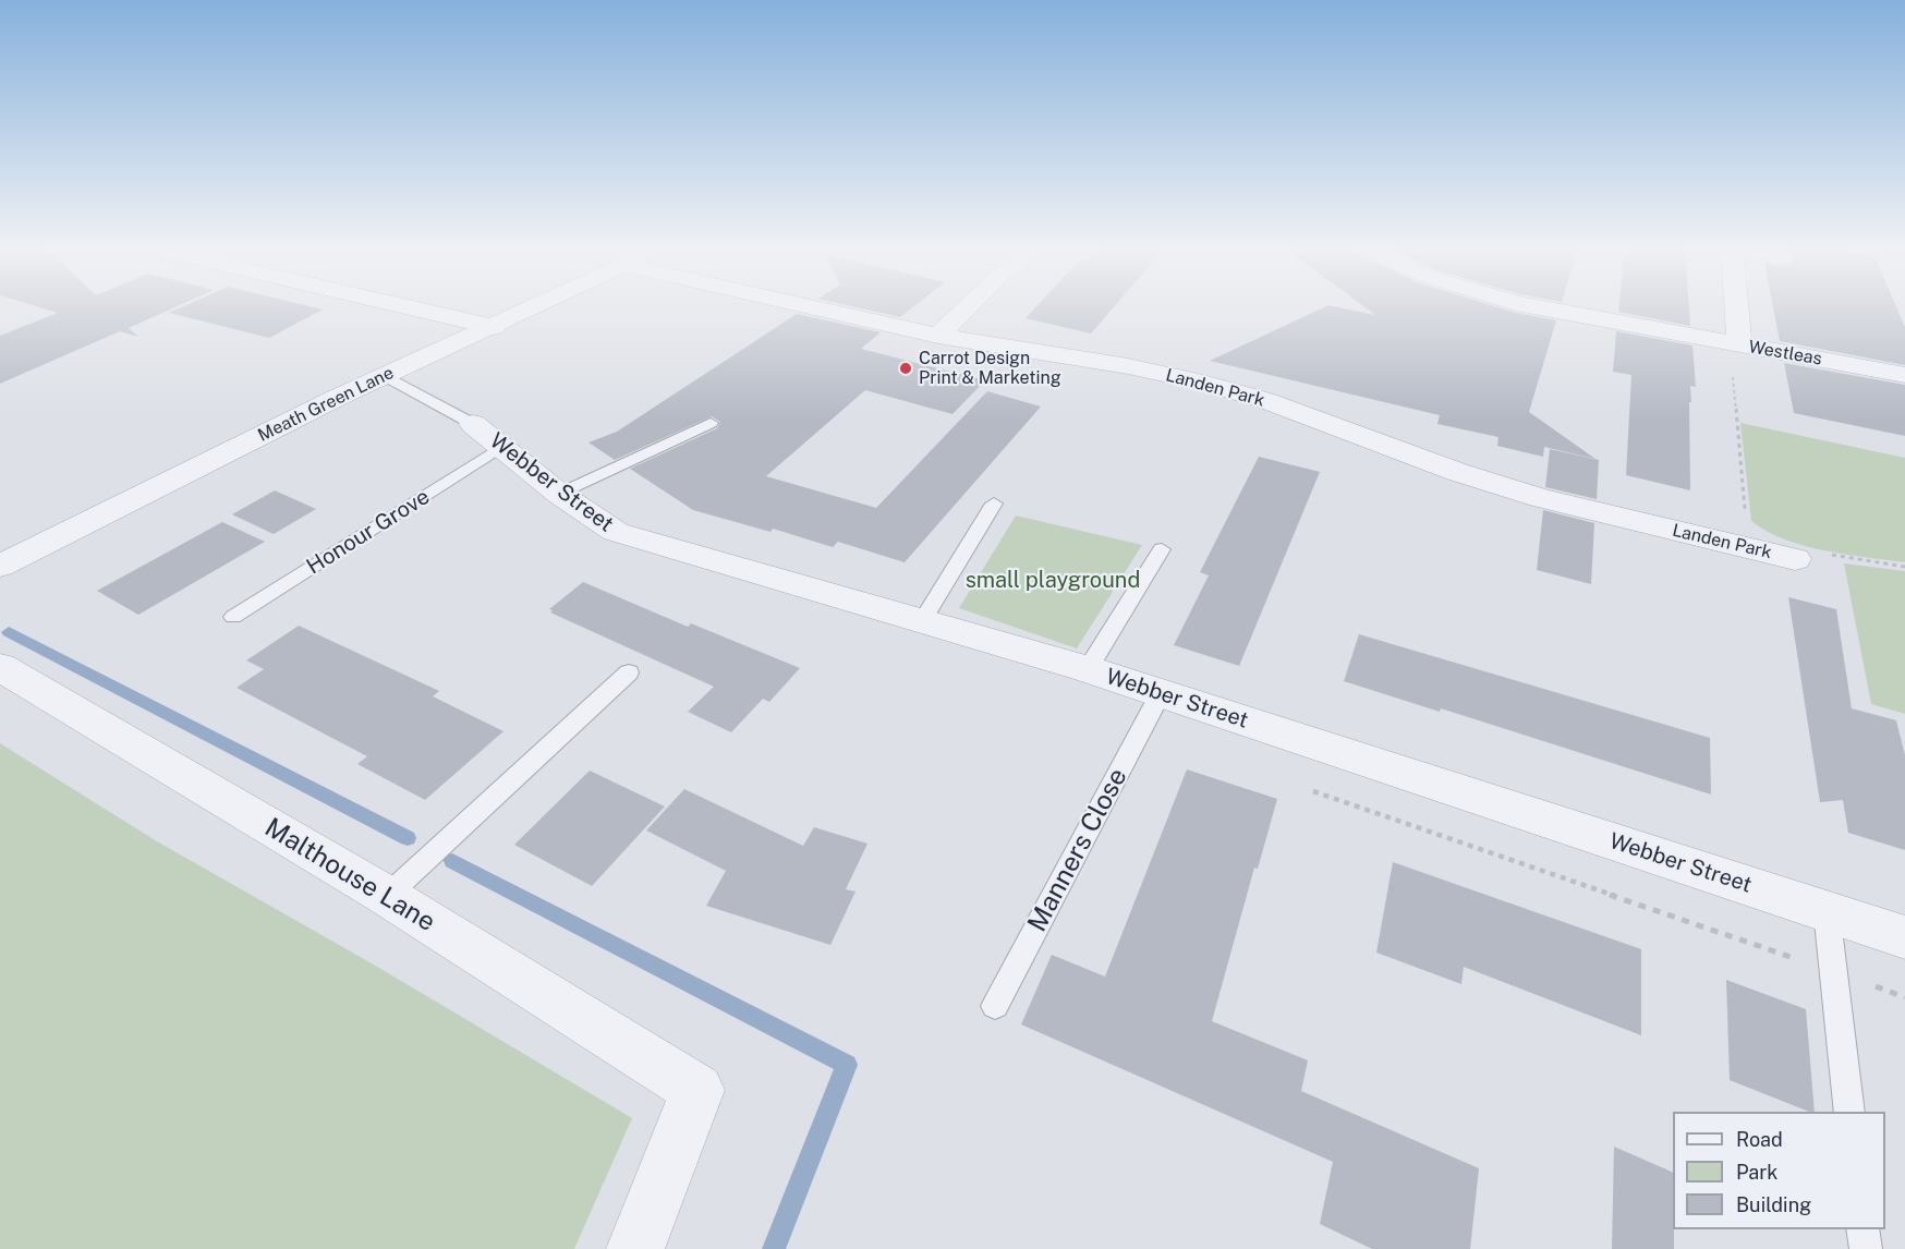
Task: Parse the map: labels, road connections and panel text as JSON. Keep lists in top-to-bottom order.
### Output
{
  "streets": {
    "street": [
      "Westleas",
      "Landen Park",
      "Meath Green Lane",
      "Webber Street",
      "Malthouse Lane"
    ],
    "lane": ["Honour Grove", "Manners Close"]
  },
  "crossings": [
    ["Webber Street", "Honour Grove"],
    ["Webber Street", "Manners Close"]
  ],
  "parks": ["small playground"],
  "places": ["Carrot Design Print & Marketing"],
  "legend": ["Road", "Park", "Building"]
}
